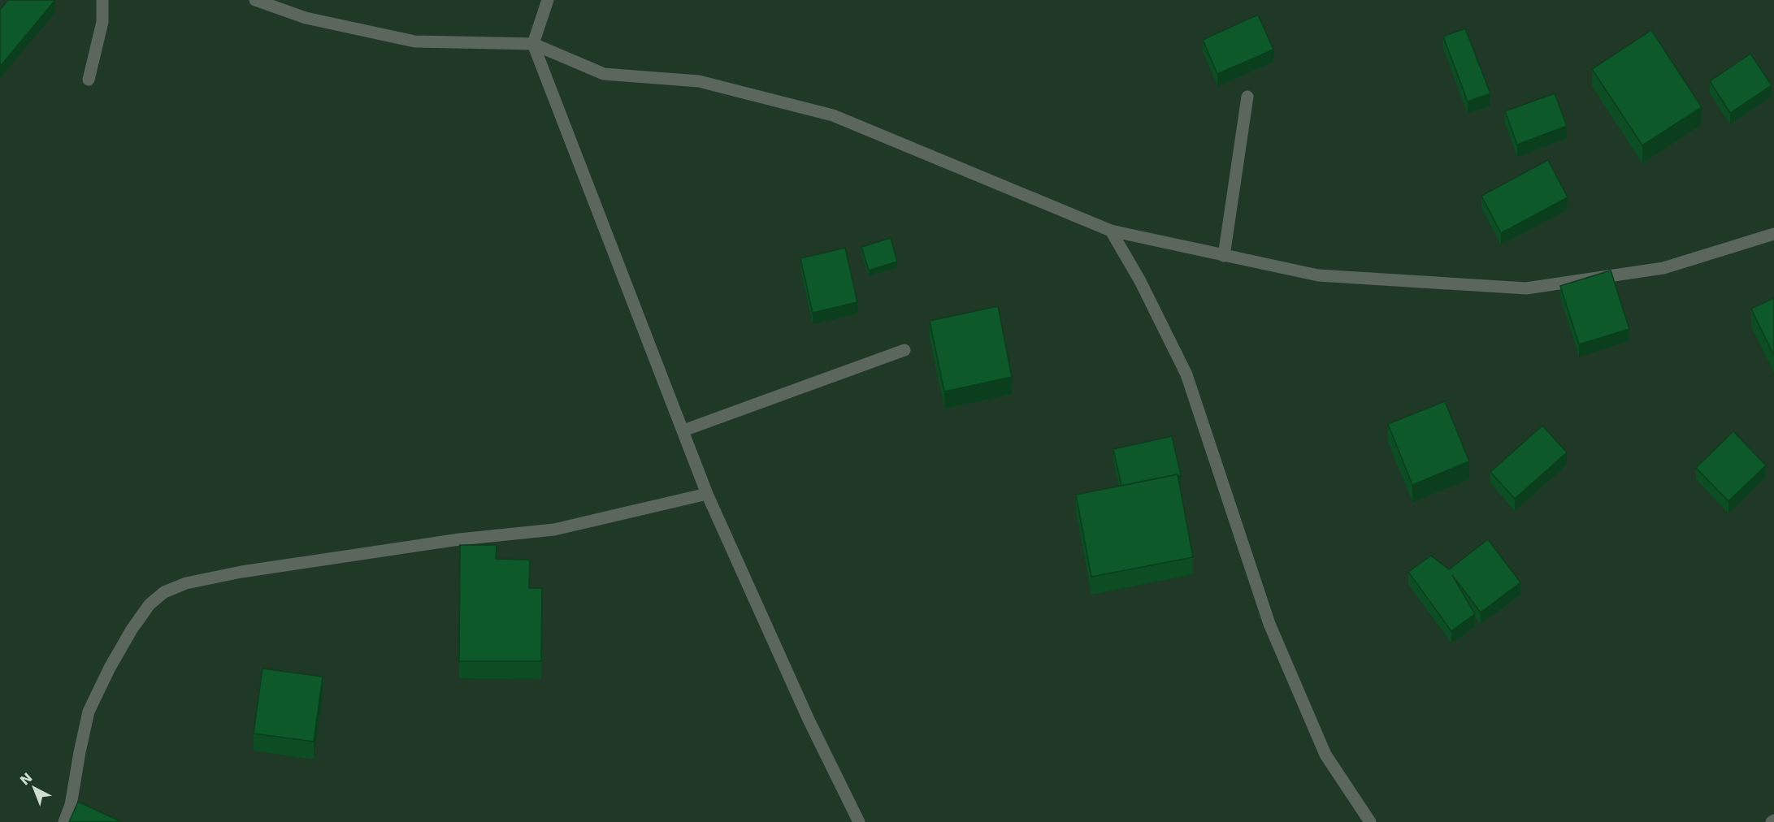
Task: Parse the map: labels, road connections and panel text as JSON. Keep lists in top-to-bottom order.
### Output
{
  "north": "top left"
}
